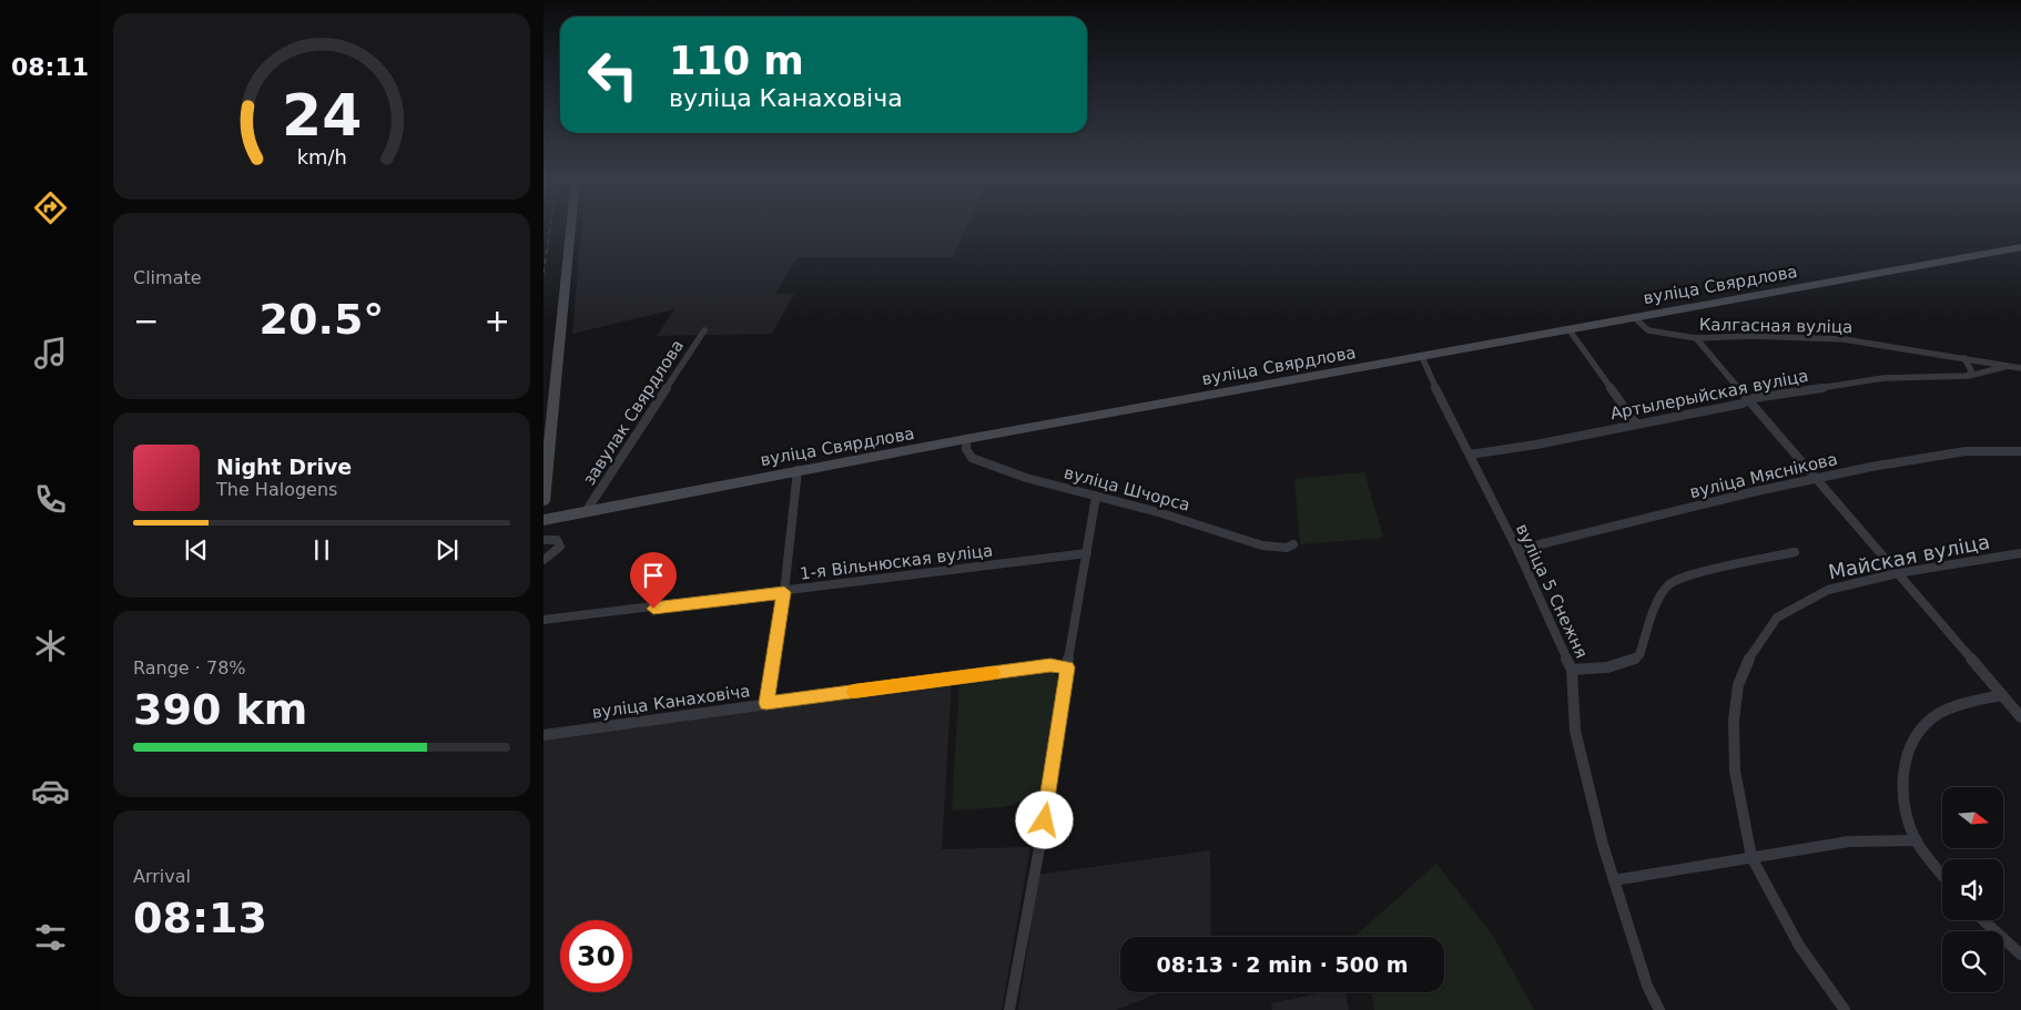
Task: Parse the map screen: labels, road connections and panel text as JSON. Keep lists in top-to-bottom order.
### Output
{
  "streets": {
    "main road": ["вуліца Свярдлова"],
    "street": [
      "Калгасная вуліца",
      "Артылерыйская вуліца",
      "завулак Свярдлова",
      "вуліца Мяснікова",
      "вуліца Шчорса",
      "Майская вуліца",
      "1-я Вільнюская вуліца",
      "вуліца 5 Снежня",
      "вуліца Канаховіча"
    ]
  },
  "crossings": [
    ["вуліца Свярдлова", "Калгасная вуліца"],
    ["вуліца Свярдлова", "завулак Свярдлова"],
    ["вуліца Свярдлова", "вуліца Шчорса"],
    ["вуліца Свярдлова", "вуліца 5 Снежня"],
    ["Калгасная вуліца", "Артылерыйская вуліца"],
    ["Артылерыйская вуліца", "вуліца 5 Снежня"],
    ["вуліца Мяснікова", "вуліца 5 Снежня"]
  ],
  "north": "right",
  "page": {
    "tabs": "08:11",
    "turn": ["110 m", "вуліца Канаховіча"],
    "tile": [
      "Climate",
      ["Range · 78%", "390 km"],
      ["Arrival", "08:13"]
    ],
    "heat": ["−", "20.5°", "+"],
    "song": ["Night Drive", "The Halogens"],
    "limit": "30",
    "trip": "08:13 · 2 min · 500 m",
    "gauge": ["24", "km/h"]
  }
}
